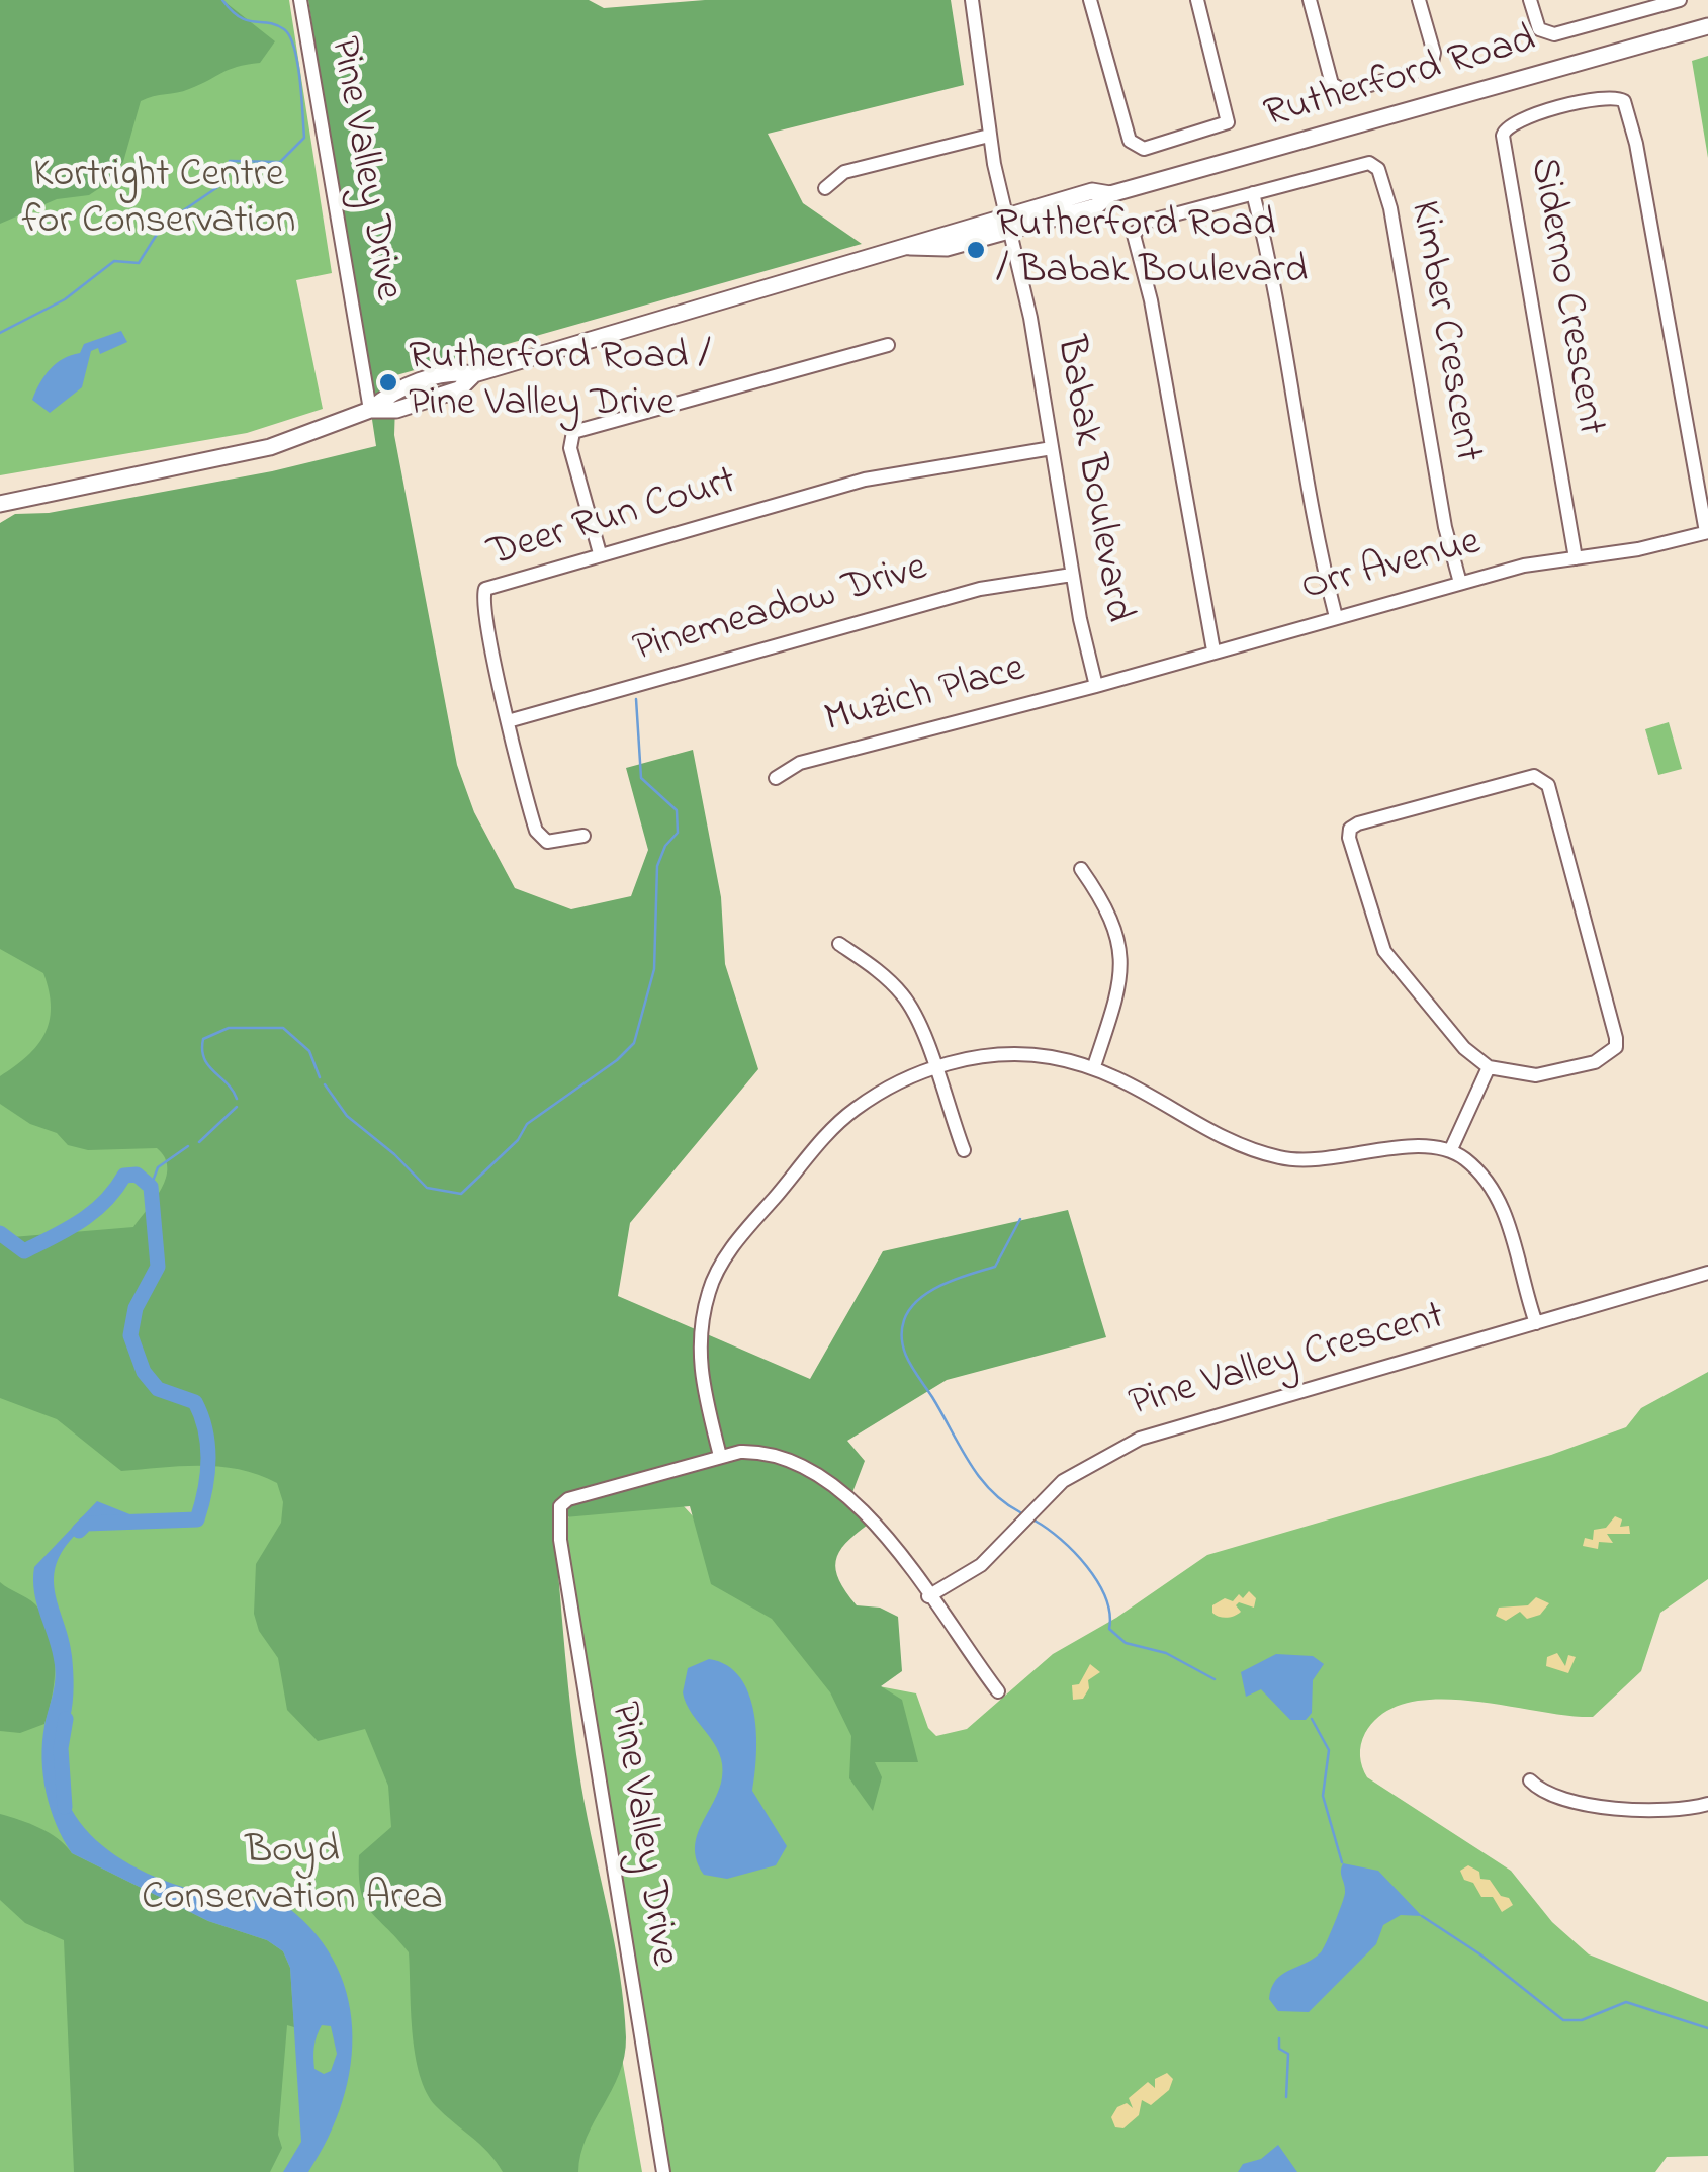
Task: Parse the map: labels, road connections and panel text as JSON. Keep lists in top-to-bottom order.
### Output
{
  "streets": {
    "main road": ["Rutherford Road"],
    "street": [
      "Pine Valley Drive",
      "Siderno Crescent",
      "Kimber Crescent",
      "Babak Boulevard",
      "Deer Run Court",
      "Orr Avenue",
      "Pinemeadow Drive",
      "Muzich Place",
      "Pine Valley Crescent"
    ]
  },
  "crossings": [
    ["Rutherford Road", "Pine Valley Drive"],
    ["Rutherford Road", "Babak Boulevard"],
    ["Siderno Crescent", "Orr Avenue"],
    ["Kimber Crescent", "Orr Avenue"],
    ["Babak Boulevard", "Deer Run Court"],
    ["Babak Boulevard", "Orr Avenue"],
    ["Babak Boulevard", "Pinemeadow Drive"],
    ["Babak Boulevard", "Muzich Place"],
    ["Deer Run Court", "Pinemeadow Drive"],
    ["Orr Avenue", "Muzich Place"]
  ],
  "parks": ["Kortright Centre for Conservation", "Boyd Conservation Area"],
  "places": ["Rutherford Road / Babak Boulevard", "Rutherford Road / Pine Valley Drive"]
}
